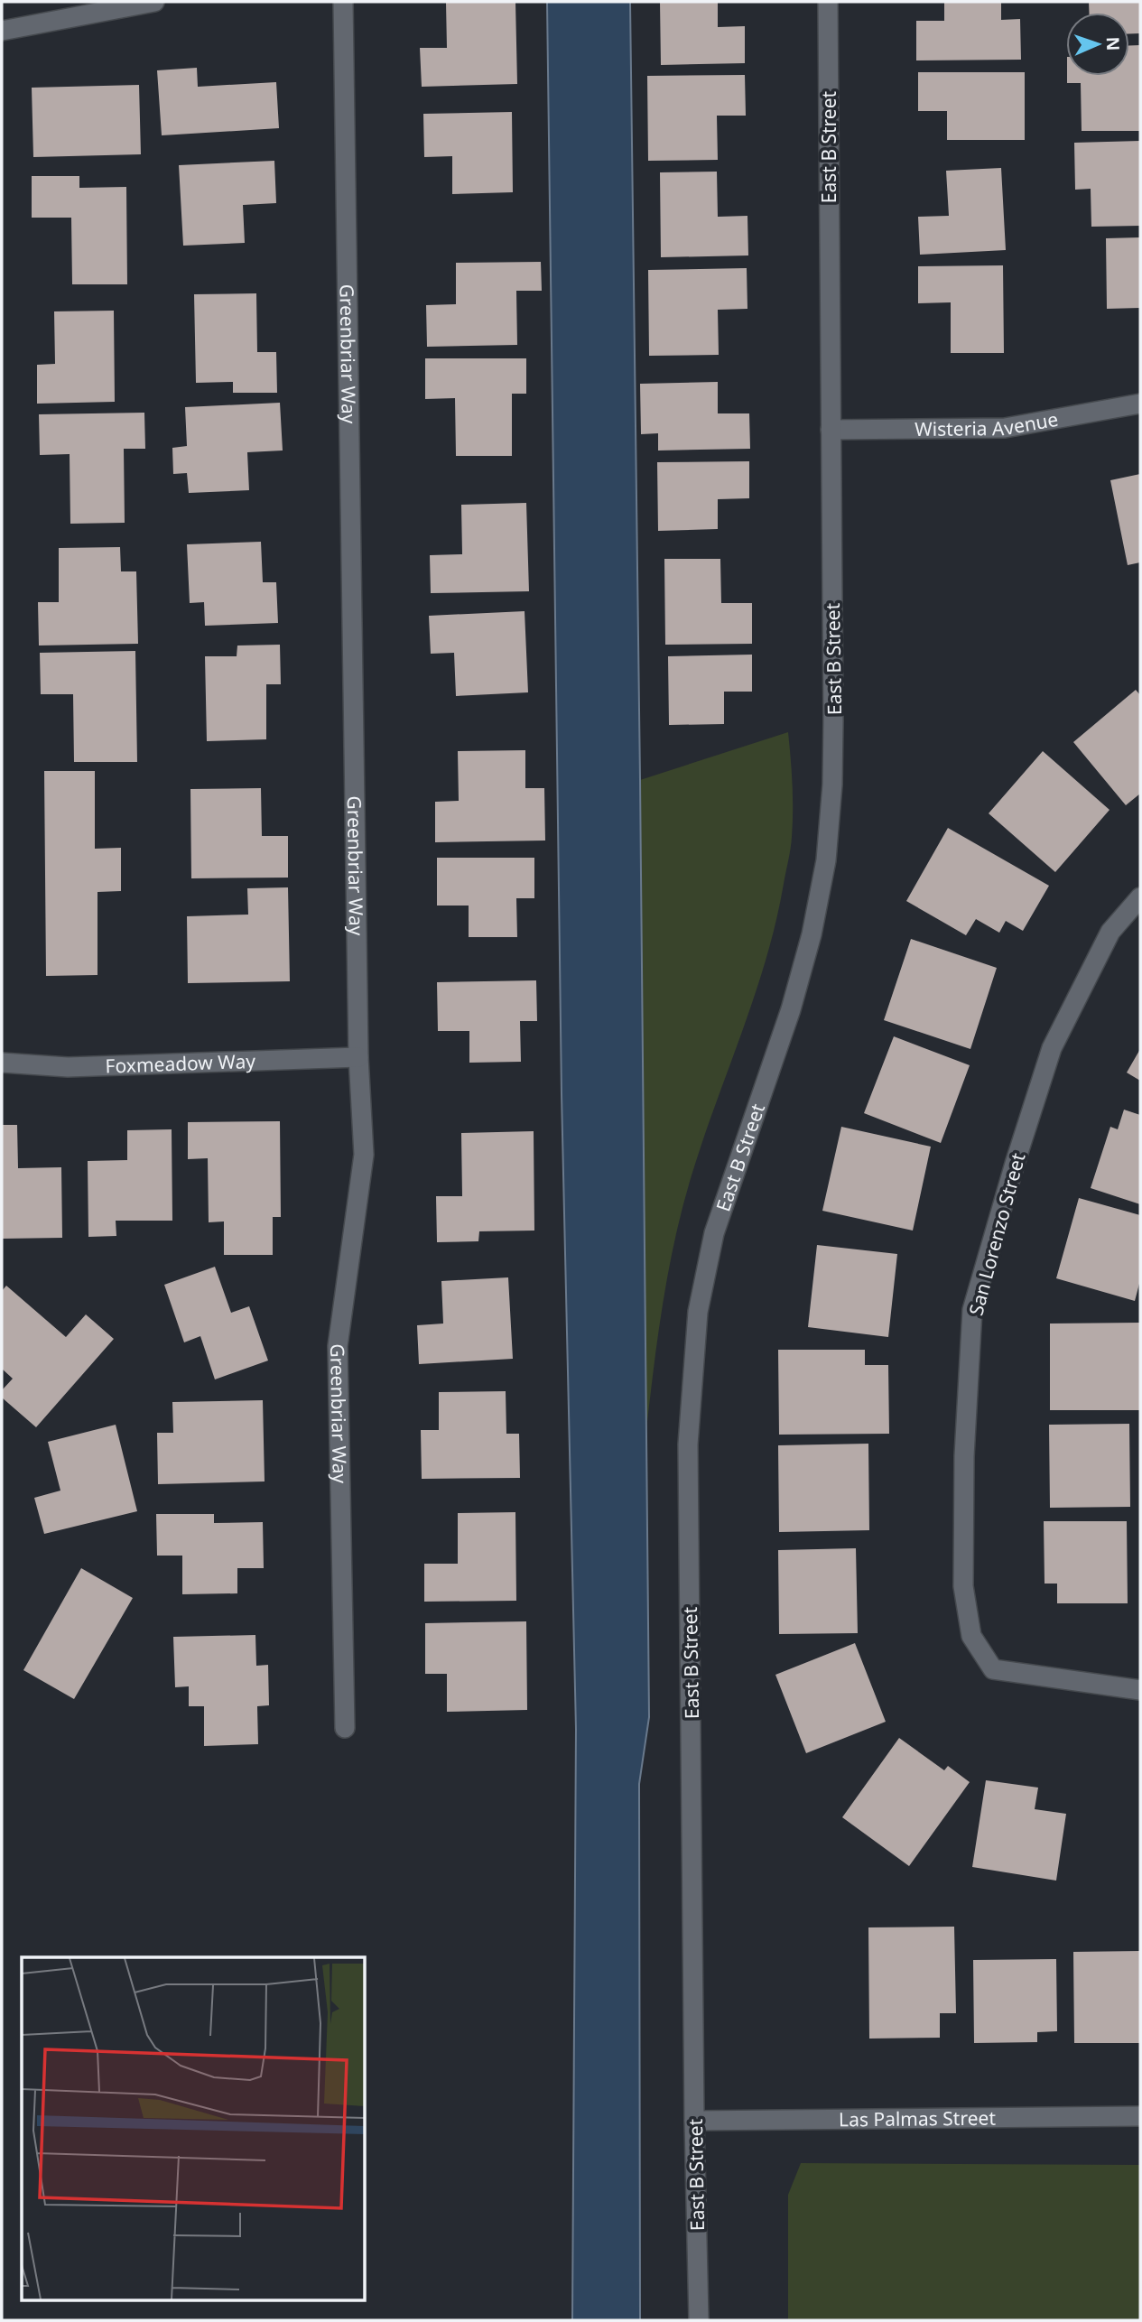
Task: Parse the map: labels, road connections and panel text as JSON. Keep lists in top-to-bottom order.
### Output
{
  "streets": {
    "street": [
      "East B Street",
      "Greenbriar Way",
      "Wisteria Avenue",
      "Foxmeadow Way",
      "San Lorenzo Street",
      "Las Palmas Street"
    ]
  },
  "crossings": [
    ["East B Street", "Wisteria Avenue"],
    ["East B Street", "Las Palmas Street"],
    ["Greenbriar Way", "Foxmeadow Way"]
  ],
  "north": "right"
}
